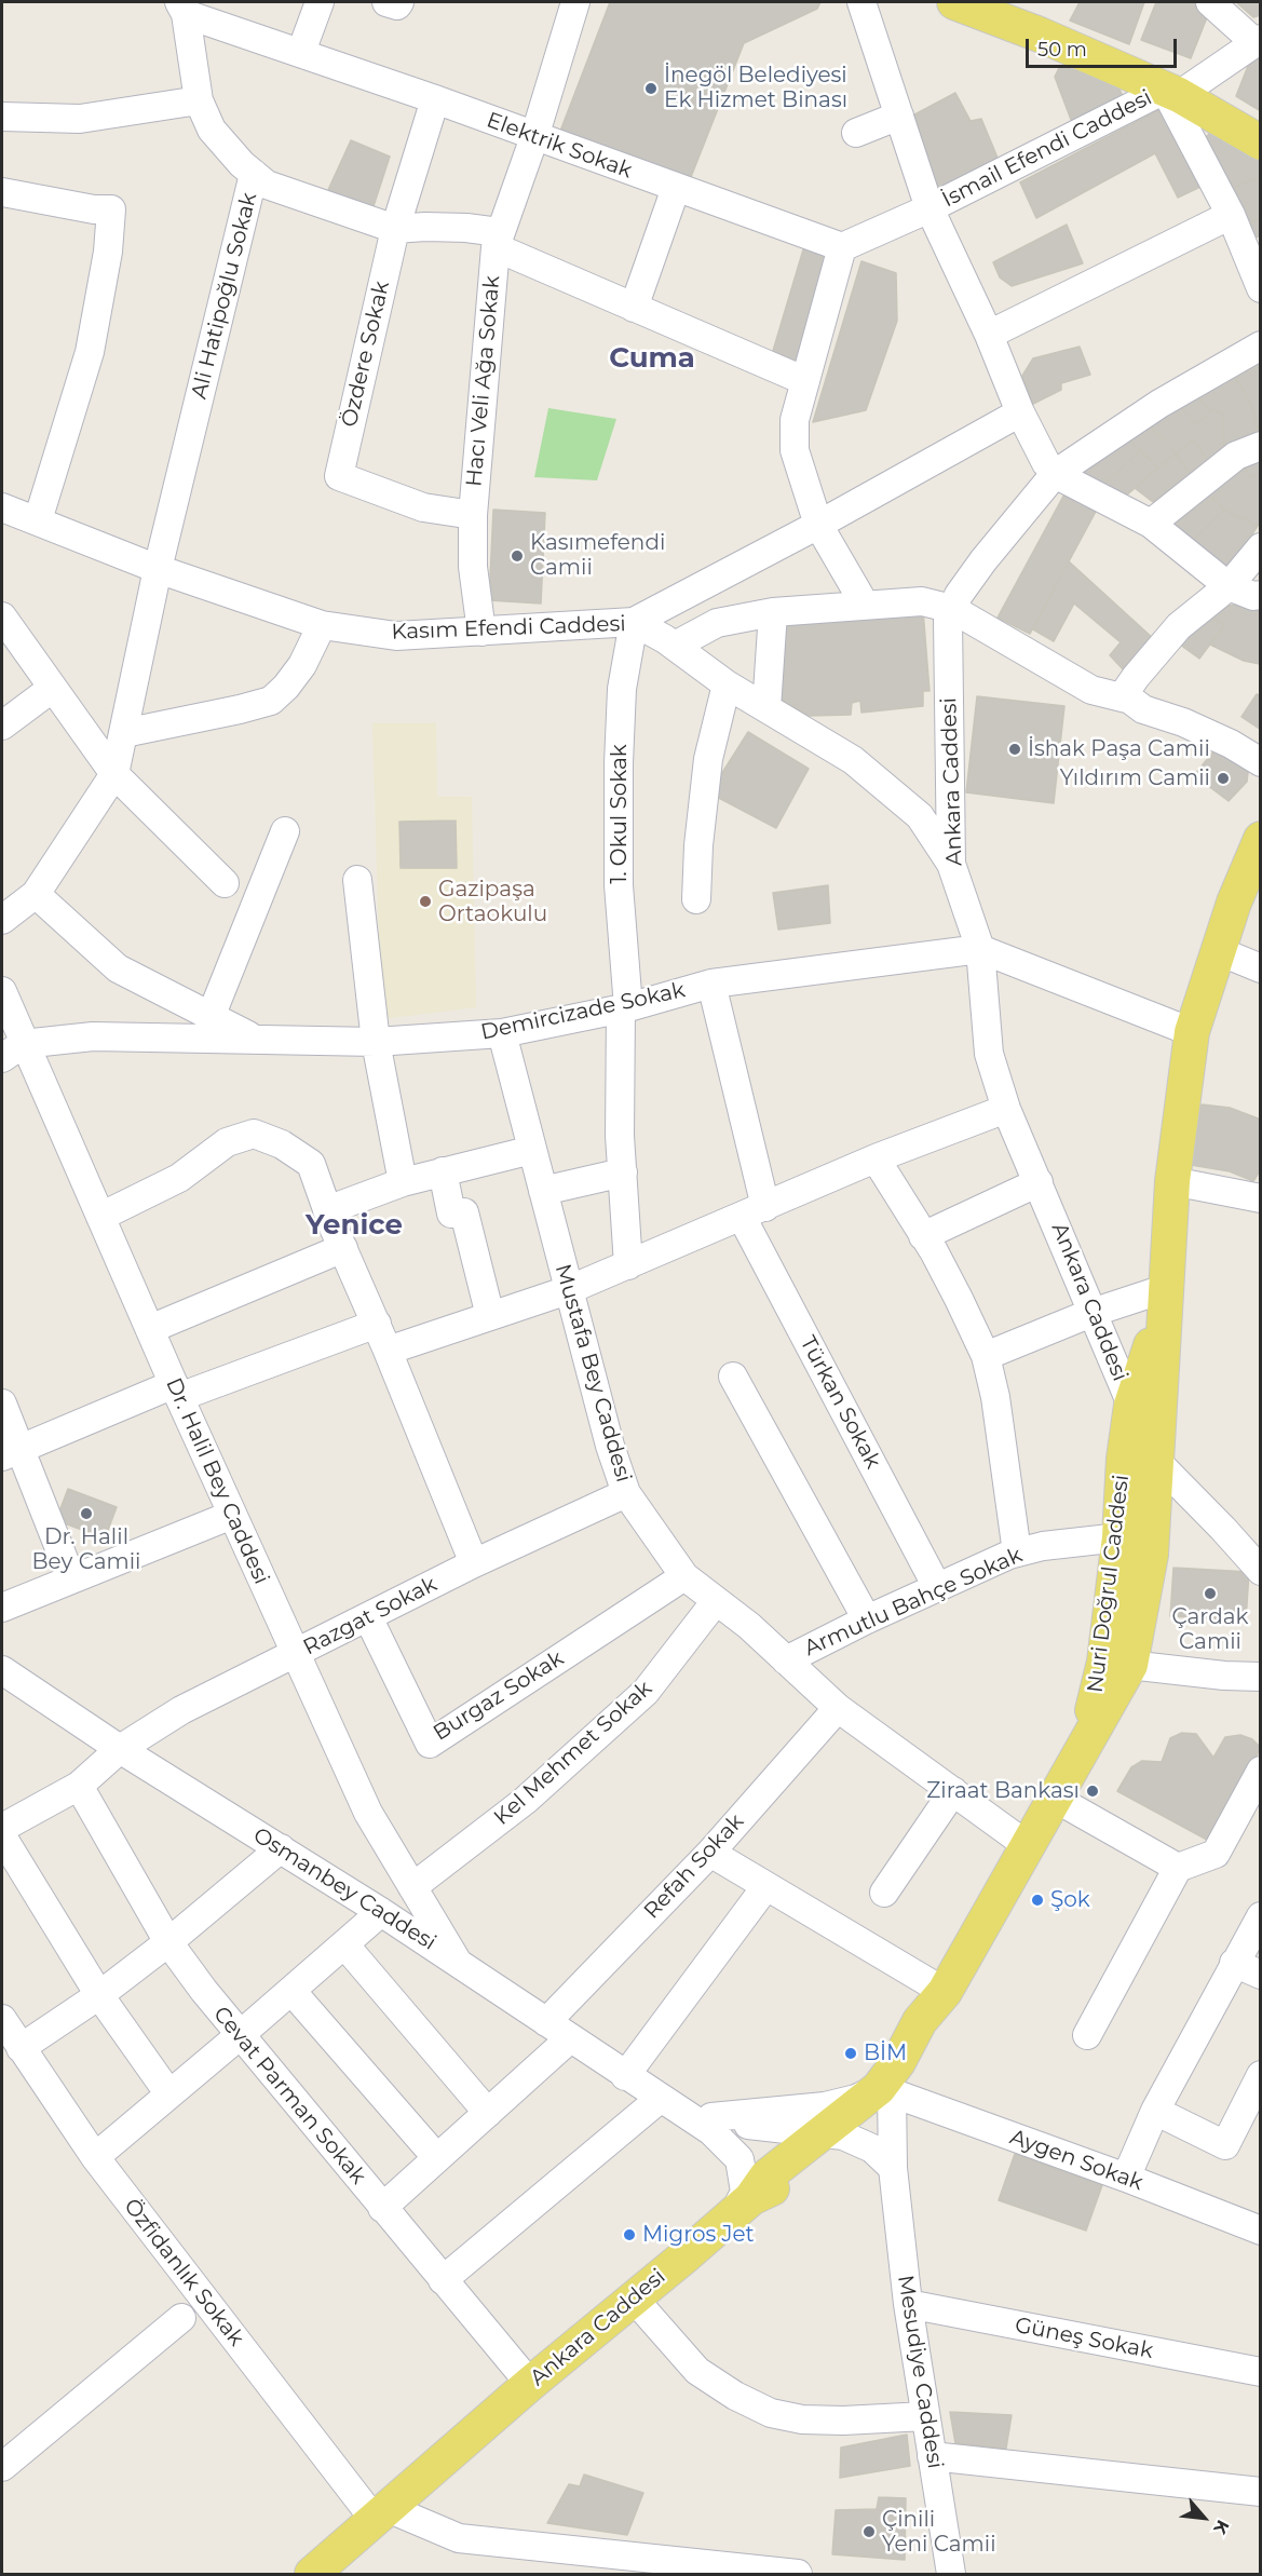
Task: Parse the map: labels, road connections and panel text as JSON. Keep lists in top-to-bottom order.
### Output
{
  "streets": {
    "main road": ["Ankara Caddesi", "Nuri Doğrul Caddesi"],
    "street": [
      "Elektrik Sokak",
      "İsmail Efendi Caddesi",
      "Ali Hatipoğlu Sokak",
      "Özdere Sokak",
      "Hacı Veli Ağa Sokak",
      "Kasım Efendi Caddesi",
      "1. Okul Sokak",
      "Demircizade Sokak",
      "Mustafa Bey Caddesi",
      "Türkan Sokak",
      "Dr. Halil Bey Caddesi",
      "Armutlu Bahçe Sokak",
      "Razgat Sokak",
      "Burgaz Sokak",
      "Kel Mehmet Sokak",
      "Refah Sokak",
      "Osmanbey Caddesi",
      "Cevat Parman Sokak",
      "Aygen Sokak",
      "Özfidanlık Sokak",
      "Güneş Sokak",
      "Mesudiye Caddesi"
    ]
  },
  "crossings": [
    ["Elektrik Sokak", "Ali Hatipoğlu Sokak"],
    ["Elektrik Sokak", "Özdere Sokak"],
    ["Elektrik Sokak", "Hacı Veli Ağa Sokak"],
    ["Ali Hatipoğlu Sokak", "Kasım Efendi Caddesi"],
    ["Özdere Sokak", "Hacı Veli Ağa Sokak"],
    ["Hacı Veli Ağa Sokak", "Kasım Efendi Caddesi"],
    ["Kasım Efendi Caddesi", "Ankara Caddesi"],
    ["Kasım Efendi Caddesi", "1. Okul Sokak"],
    ["Ankara Caddesi", "Demircizade Sokak"],
    ["Ankara Caddesi", "Nuri Doğrul Caddesi"],
    ["Ankara Caddesi", "Cevat Parman Sokak"],
    ["Ankara Caddesi", "Aygen Sokak"],
    ["Ankara Caddesi", "Özfidanlık Sokak"],
    ["Ankara Caddesi", "Mesudiye Caddesi"],
    ["1. Okul Sokak", "Demircizade Sokak"],
    ["Demircizade Sokak", "Mustafa Bey Caddesi"],
    ["Demircizade Sokak", "Türkan Sokak"],
    ["Mustafa Bey Caddesi", "Nuri Doğrul Caddesi"],
    ["Mustafa Bey Caddesi", "Armutlu Bahçe Sokak"],
    ["Mustafa Bey Caddesi", "Razgat Sokak"],
    ["Mustafa Bey Caddesi", "Burgaz Sokak"],
    ["Mustafa Bey Caddesi", "Kel Mehmet Sokak"],
    ["Mustafa Bey Caddesi", "Refah Sokak"],
    ["Türkan Sokak", "Armutlu Bahçe Sokak"],
    ["Dr. Halil Bey Caddesi", "Razgat Sokak"],
    ["Dr. Halil Bey Caddesi", "Kel Mehmet Sokak"],
    ["Dr. Halil Bey Caddesi", "Osmanbey Caddesi"],
    ["Nuri Doğrul Caddesi", "Armutlu Bahçe Sokak"],
    ["Razgat Sokak", "Burgaz Sokak"],
    ["Razgat Sokak", "Osmanbey Caddesi"],
    ["Razgat Sokak", "Cevat Parman Sokak"],
    ["Refah Sokak", "Osmanbey Caddesi"],
    ["Aygen Sokak", "Mesudiye Caddesi"],
    ["Güneş Sokak", "Mesudiye Caddesi"]
  ],
  "districts": ["Cuma", "Yenice"],
  "places": [
    "İnegöl Belediyesi Ek Hizmet Binası",
    "Kasımefendi Camii",
    "İshak Paşa Camii",
    "Yıldırım Camii",
    "Gazipaşa Ortaokulu",
    "Dr. Halil Bey Camii",
    "Çardak Camii",
    "Ziraat Bankası",
    "Şok",
    "BİM",
    "Migros Jet",
    "Çinili Yeni Camii"
  ],
  "scale_bar": "50 m",
  "north": "bottom right"
}
